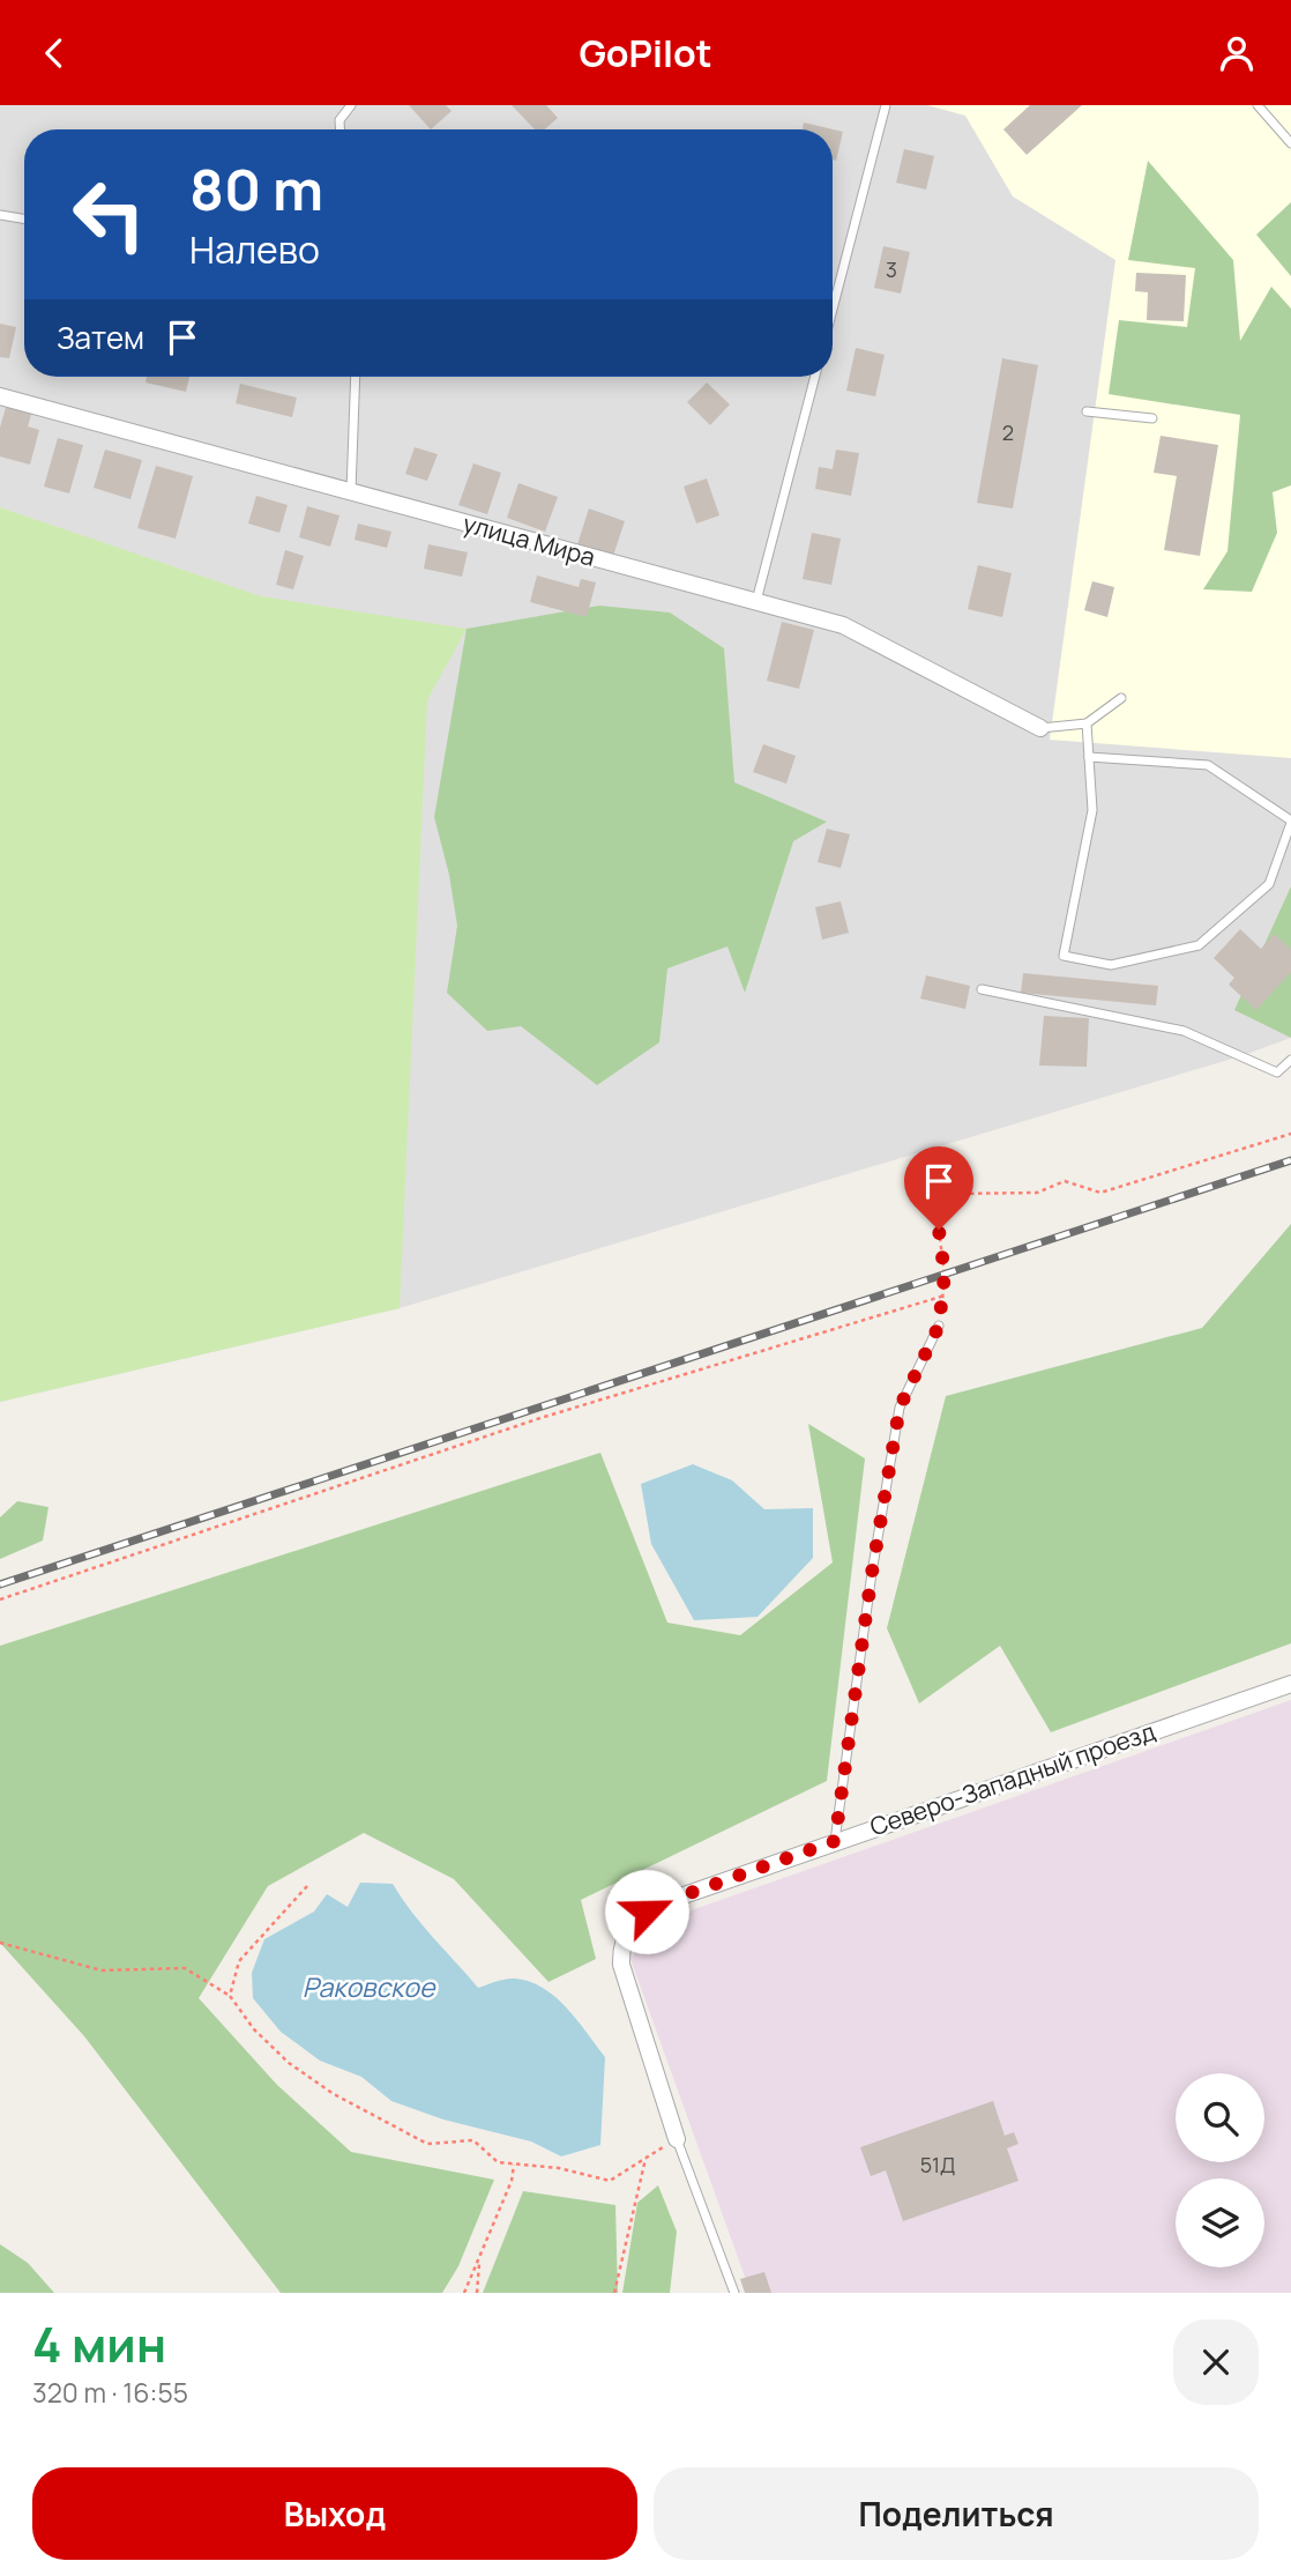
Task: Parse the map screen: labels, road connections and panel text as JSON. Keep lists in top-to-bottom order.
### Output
{
  "streets": {
    "street": ["улица Мира", "Северо-Западный проезд"]
  },
  "water": ["Раковское"],
  "house_numbers": ["3", "2", "51Д"],
  "page": {
    "header": "GoPilot",
    "turn": ["80 m", "Налево"],
    "then": "Затем",
    "heading": ["4 мин", "320 m · 16:55"],
    "buttons": ["Выход", "Поделиться"]
  }
}
